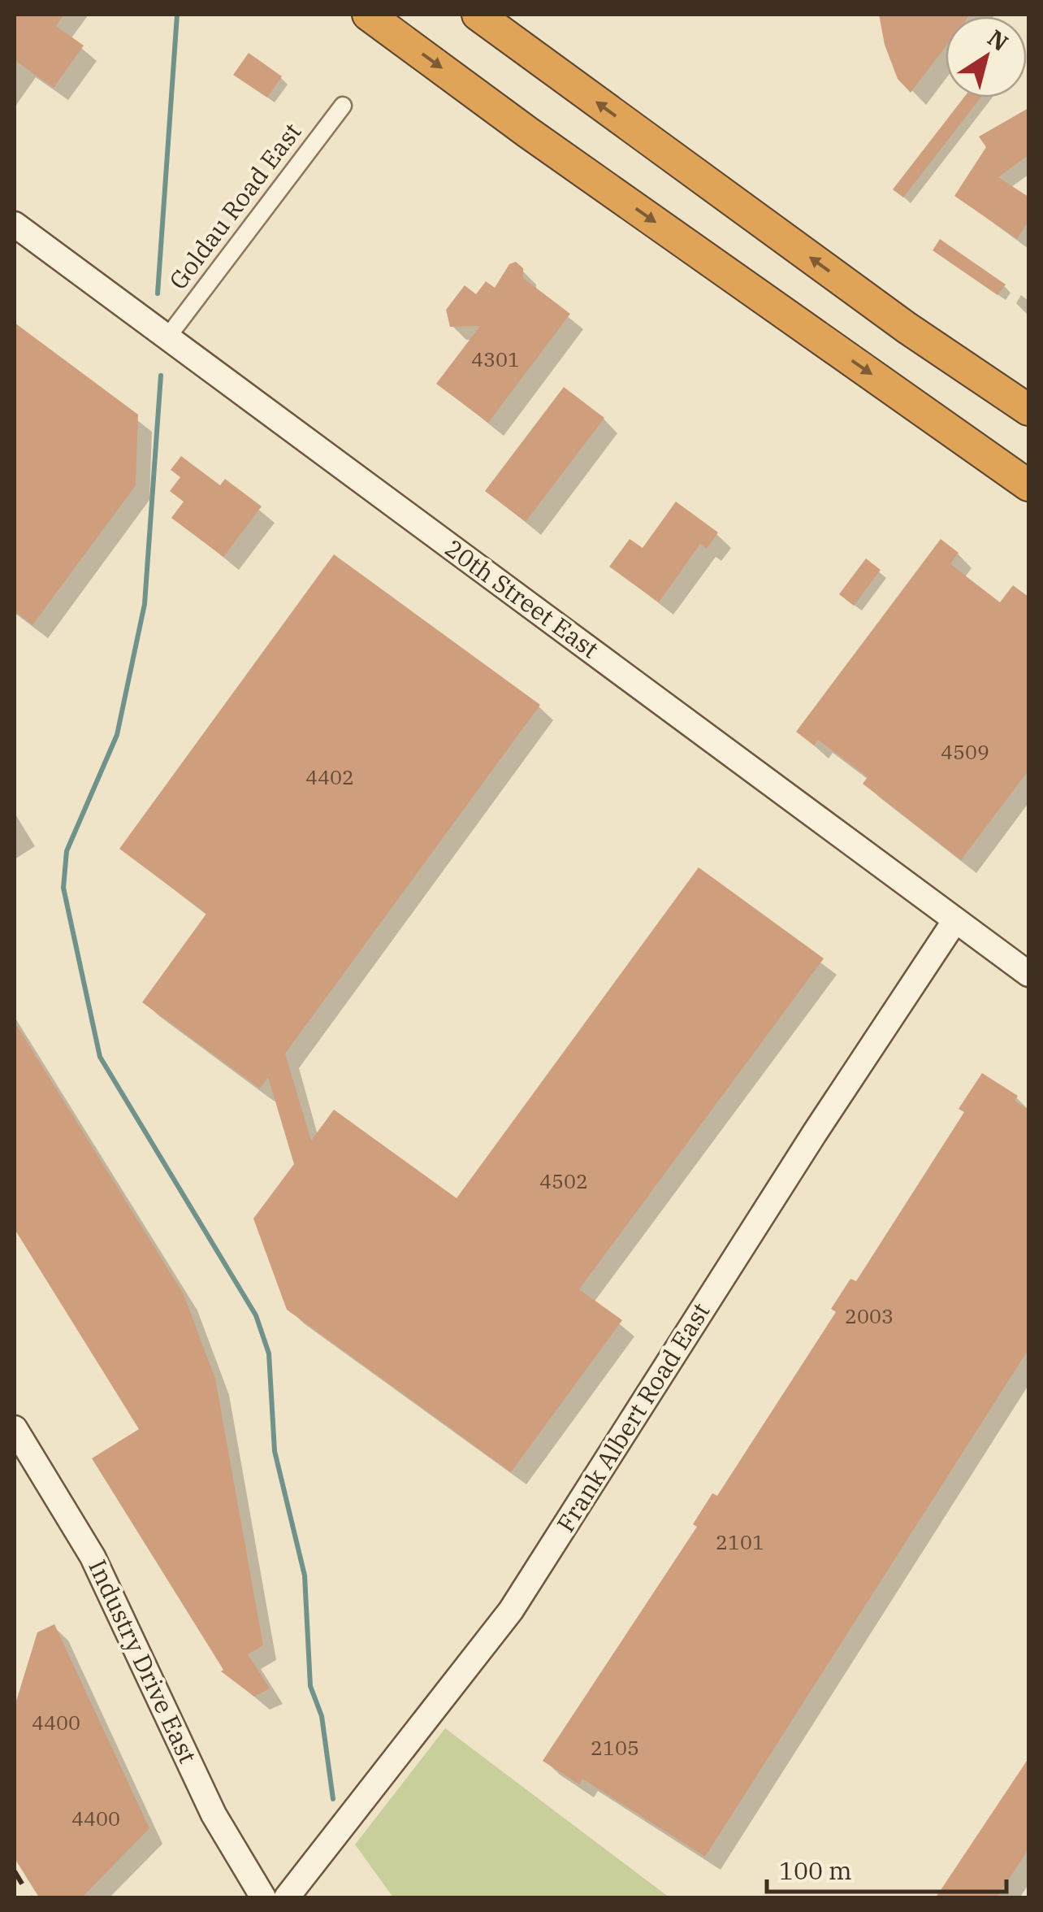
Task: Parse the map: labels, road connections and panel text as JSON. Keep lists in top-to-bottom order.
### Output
{
  "streets": {
    "street": [
      "Goldau Road East",
      "20th Street East",
      "Frank Albert Road East",
      "Industry Drive East"
    ]
  },
  "crossings": [
    ["Goldau Road East", "20th Street East"],
    ["20th Street East", "Frank Albert Road East"]
  ],
  "house_numbers": [
    "4301",
    "4509",
    "4402",
    "4502",
    "2003",
    "2101",
    "4400",
    "2105",
    "4400"
  ],
  "scale_bar": "100 m",
  "north": "top right"
}
